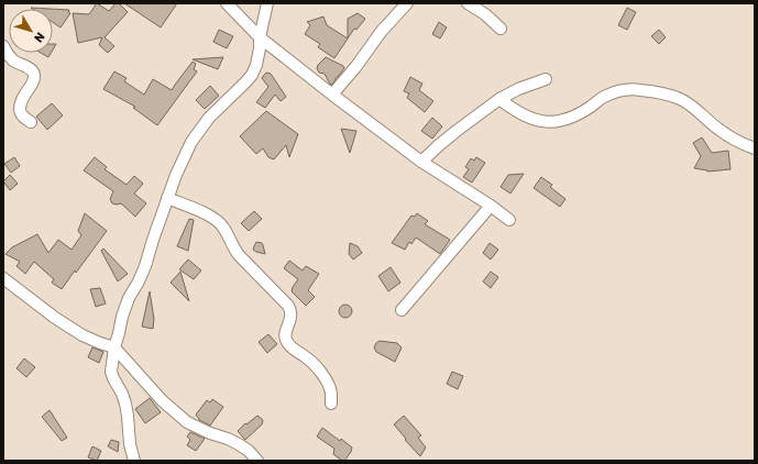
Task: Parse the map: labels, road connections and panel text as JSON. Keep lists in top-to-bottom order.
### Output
{
  "north": "bottom right"
}
